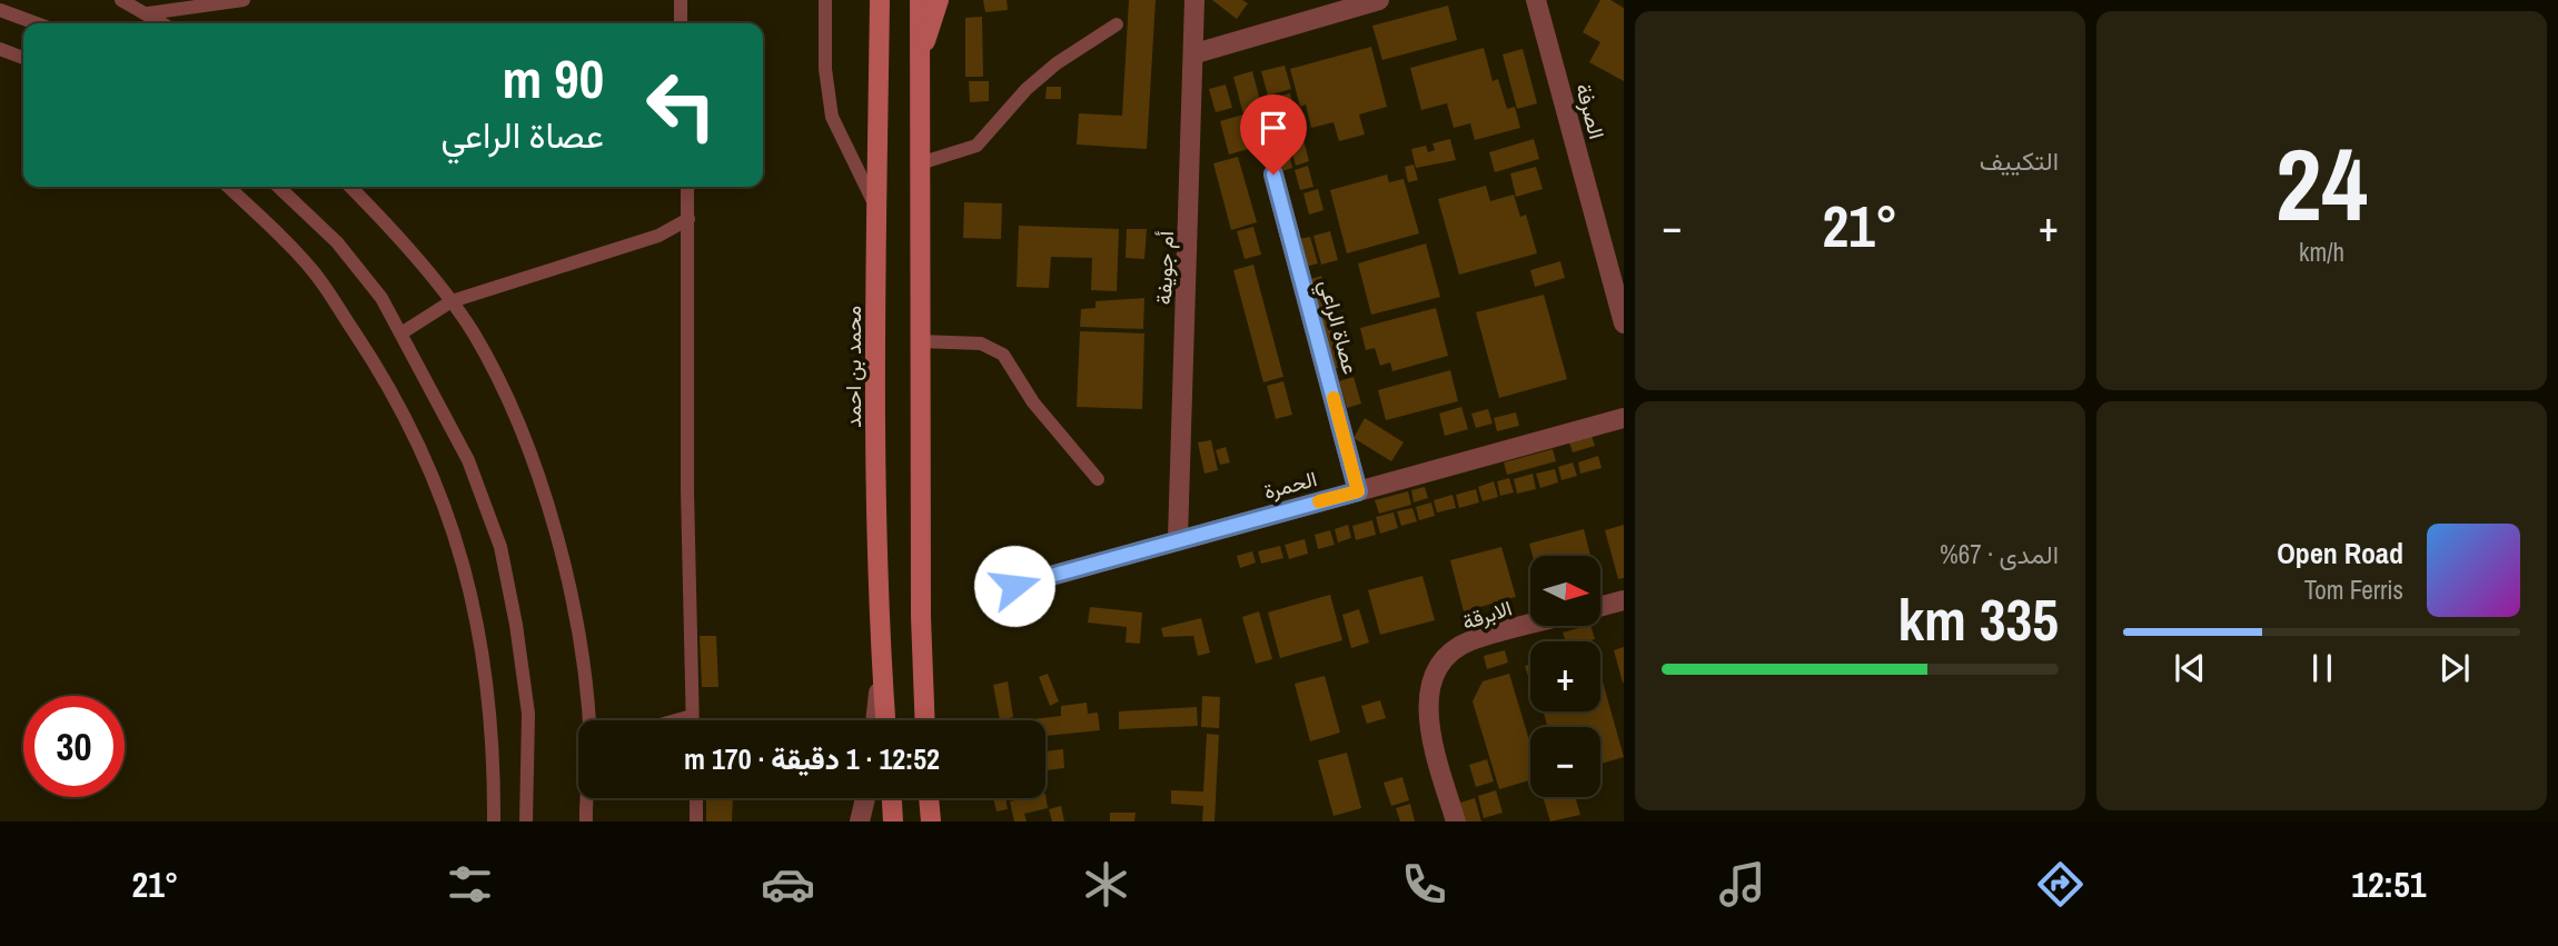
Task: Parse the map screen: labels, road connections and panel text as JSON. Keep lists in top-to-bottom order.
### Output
{
  "streets": {
    "street": [
      "الصرفة",
      "أم جويفة",
      "عصاة الراعي",
      "محمد بن احمد",
      "الحمرة",
      "الابرقة"
    ]
  },
  "crossings": [
    ["أم جويفة", "الحمرة"],
    ["عصاة الراعي", "الحمرة"]
  ],
  "north": "right",
  "page": {
    "tile": [
      ["24", "km/h"],
      "التكييف",
      ["المدى · 67%", "335 km"]
    ],
    "turn": ["90 m", "عصاة الراعي"],
    "heat": ["−", "21°", "+"],
    "song": ["Open Road", "Tom Ferris"],
    "map_buttons": ["+", "−"],
    "limit": "30",
    "trip": "12:52 · 1 دقيقة · 170 m",
    "tabs": ["12:51", "21°"]
  }
}
